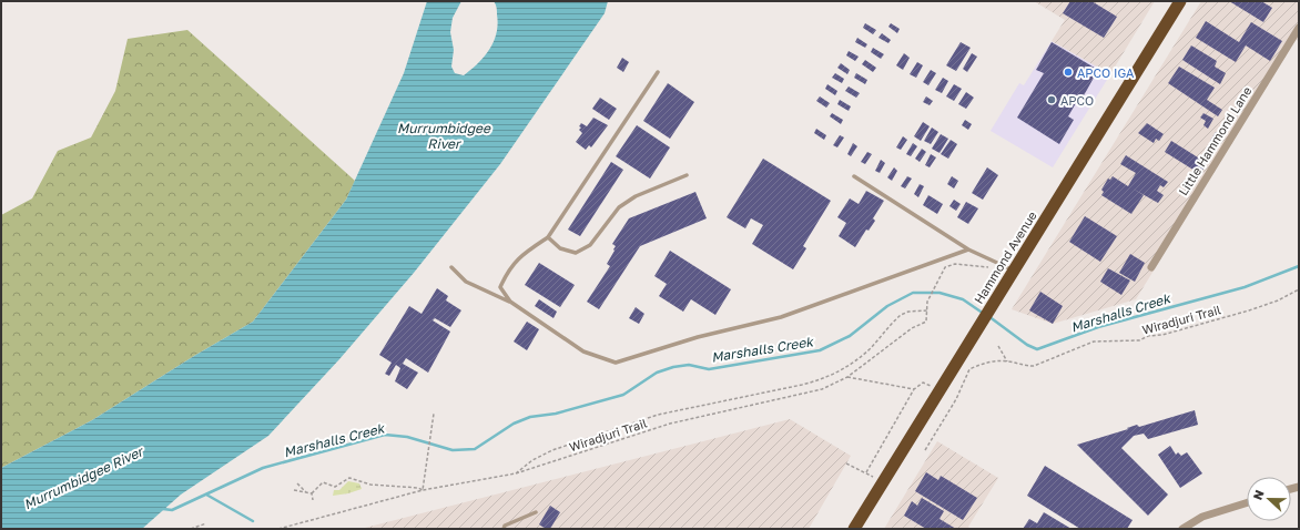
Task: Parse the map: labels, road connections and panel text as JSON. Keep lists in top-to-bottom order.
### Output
{
  "streets": {
    "highway": ["Hammond Avenue"],
    "street": ["Little Hammond Lane"],
    "path": ["Wiradjuri Trail"]
  },
  "water": ["Murrumbidgee River", "Marshalls Creek"],
  "places": ["APCO IGA", "APCO"],
  "north": "left"
}
